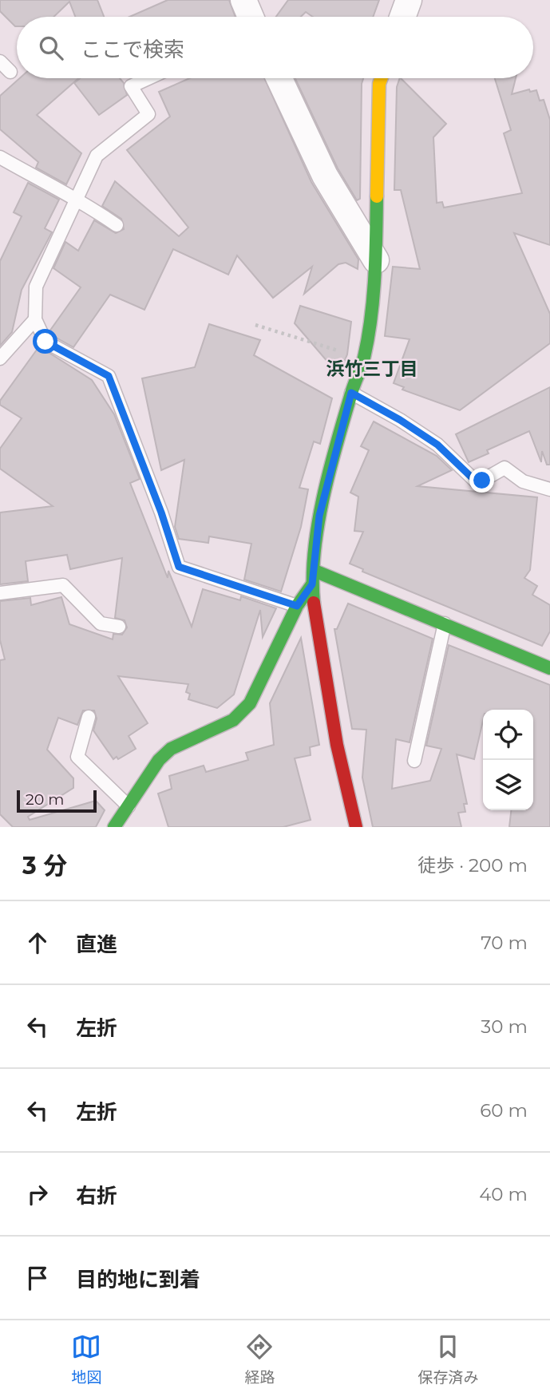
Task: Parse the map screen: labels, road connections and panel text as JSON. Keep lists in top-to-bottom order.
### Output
{
  "districts": ["浜竹三丁目"],
  "scale_bar": "20 m",
  "page": {
    "search": "ここで検索",
    "scale": "20 m",
    "heading": ["3 分", "徒歩 · 200 m"],
    "list": [
      ["直進", "70 m"],
      ["左折", "30 m"],
      ["左折", "60 m"],
      ["右折", "40 m"],
      "目的地に到着"
    ],
    "nav": ["地図", "経路", "保存済み"]
  }
}
